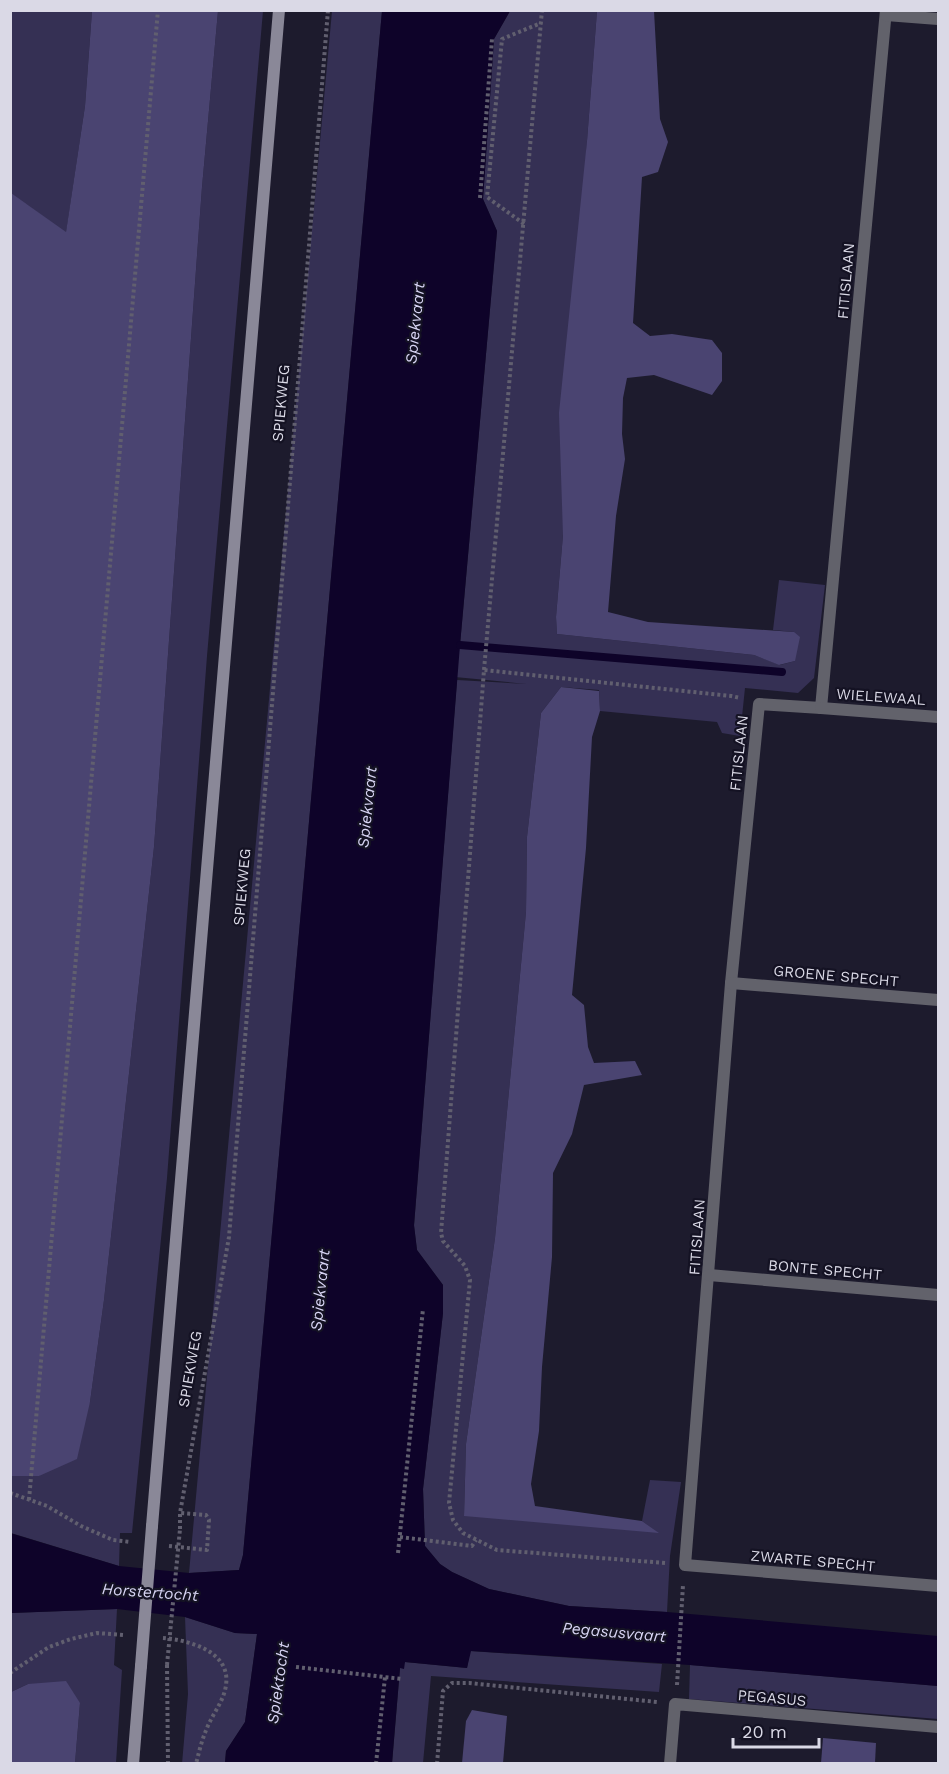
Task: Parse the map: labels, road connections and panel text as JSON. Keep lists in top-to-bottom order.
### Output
{
  "streets": {
    "main road": ["SPIEKWEG"],
    "street": [
      "FITISLAAN",
      "WIELEWAAL",
      "GROENE SPECHT",
      "BONTE SPECHT",
      "ZWARTE SPECHT",
      "PEGASUS"
    ]
  },
  "crossings": [
    ["FITISLAAN", "WIELEWAAL"],
    ["FITISLAAN", "GROENE SPECHT"],
    ["FITISLAAN", "BONTE SPECHT"],
    ["FITISLAAN", "ZWARTE SPECHT"]
  ],
  "water": [
    "Spiekvaart",
    "Horstertocht",
    "Pegasusvaart",
    "Spiektocht"
  ],
  "scale_bar": "20 m"
}
